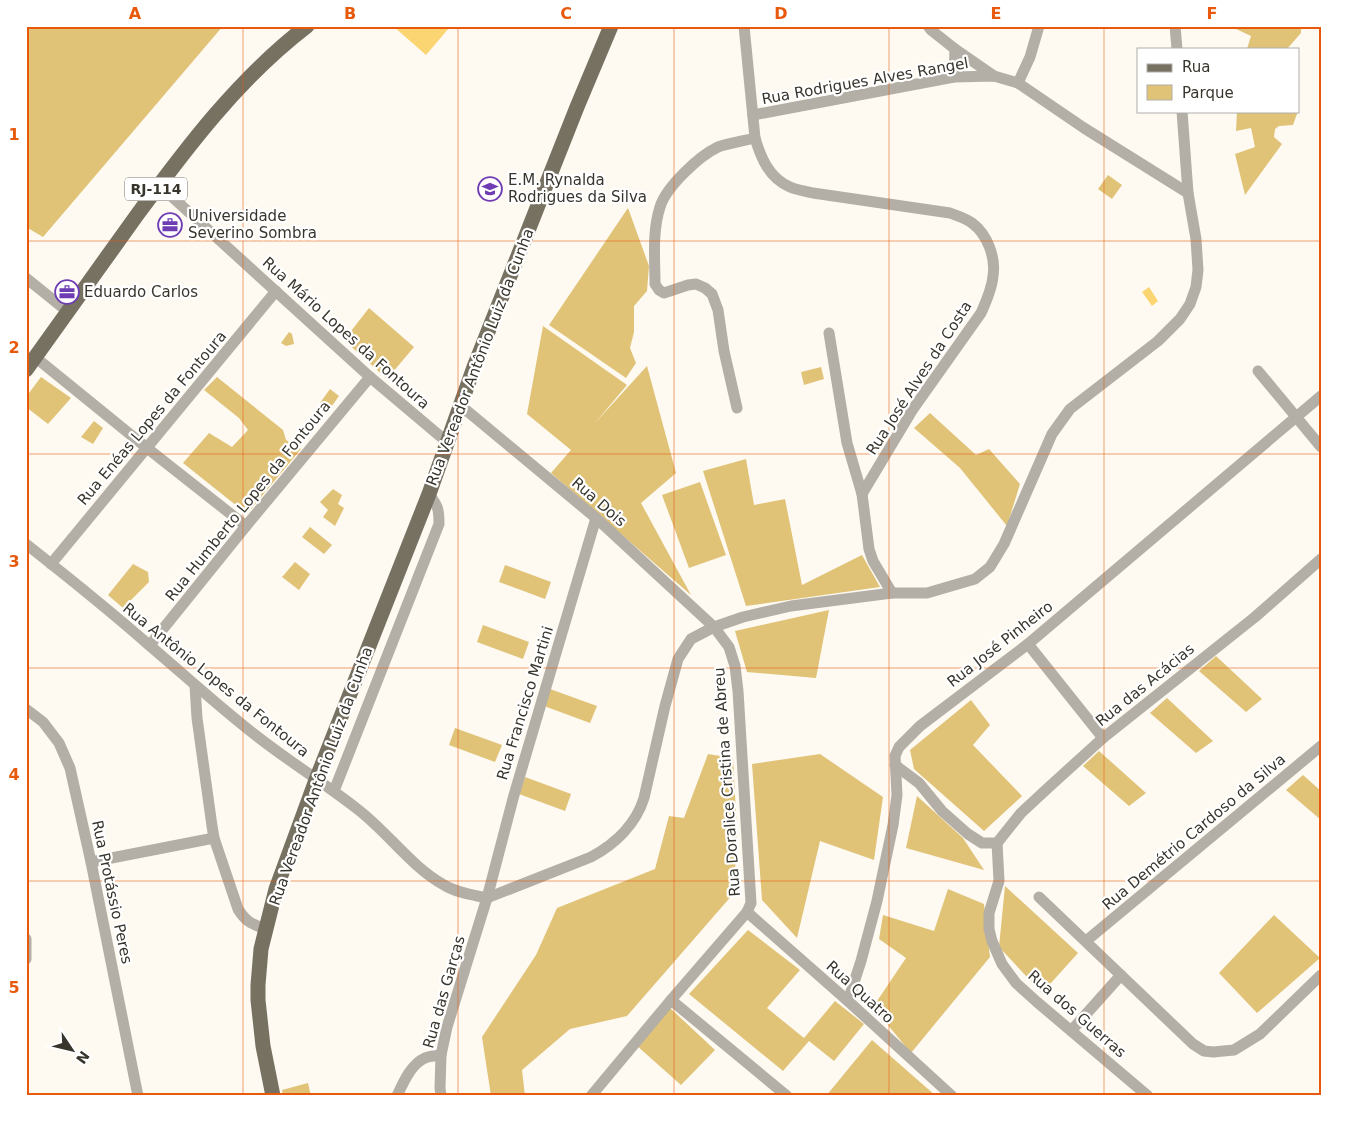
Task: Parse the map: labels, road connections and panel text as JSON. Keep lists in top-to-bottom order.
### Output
{
  "streets": {
    "main road": ["RJ-114", "Rua Vereador Antônio Luiz da Cunha"],
    "street": [
      "Rua Rodrigues Alves Rangel",
      "Rua Mário Lopes da Fontoura",
      "Rua José Alves da Costa",
      "Rua Enéas Lopes da Fontoura",
      "Rua Humberto Lopes da Fontoura",
      "Rua Dois",
      "Rua José Pinheiro",
      "Rua Antônio Lopes da Fontoura",
      "Rua das Acácias",
      "Rua Francisco Martini",
      "Rua Doralice Cristina de Abreu",
      "Rua Demétrio Cardoso da Silva",
      "Rua Protássio Peres",
      "Rua das Garças",
      "Rua Quatro",
      "Rua dos Guerras"
    ]
  },
  "crossings": [
    ["Rua Rodrigues Alves Rangel", "Rua José Alves da Costa"],
    ["RJ-114", "Rua Mário Lopes da Fontoura"],
    ["Rua Mário Lopes da Fontoura", "Rua Vereador Antônio Luiz da Cunha"],
    ["Rua Mário Lopes da Fontoura", "Rua Enéas Lopes da Fontoura"],
    ["Rua Mário Lopes da Fontoura", "Rua Humberto Lopes da Fontoura"],
    ["Rua Vereador Antônio Luiz da Cunha", "Rua Dois"],
    ["Rua Vereador Antônio Luiz da Cunha", "Rua Antônio Lopes da Fontoura"],
    ["Rua Enéas Lopes da Fontoura", "Rua Antônio Lopes da Fontoura"],
    ["Rua Humberto Lopes da Fontoura", "Rua Antônio Lopes da Fontoura"],
    ["Rua Dois", "Rua Francisco Martini"],
    ["Rua Dois", "Rua Doralice Cristina de Abreu"],
    ["Rua José Pinheiro", "Rua Quatro"],
    ["Rua Antônio Lopes da Fontoura", "Rua Francisco Martini"],
    ["Rua Antônio Lopes da Fontoura", "Rua das Garças"],
    ["Rua das Acácias", "Rua dos Guerras"],
    ["Rua Francisco Martini", "Rua das Garças"],
    ["Rua Doralice Cristina de Abreu", "Rua Quatro"]
  ],
  "places": {
    "school or university": ["E.M. Rynalda Rodrigues da Silva"],
    "office": ["Universidade Severino Sombra", "Eduardo Carlos"]
  },
  "legend": ["Rua", "Parque"],
  "north": "bottom right",
  "grid": {
    "columns": [
      "A",
      "B",
      "C",
      "D",
      "E",
      "F"
    ],
    "rows": [
      "1",
      "2",
      "3",
      "4",
      "5"
    ]
  }
}
